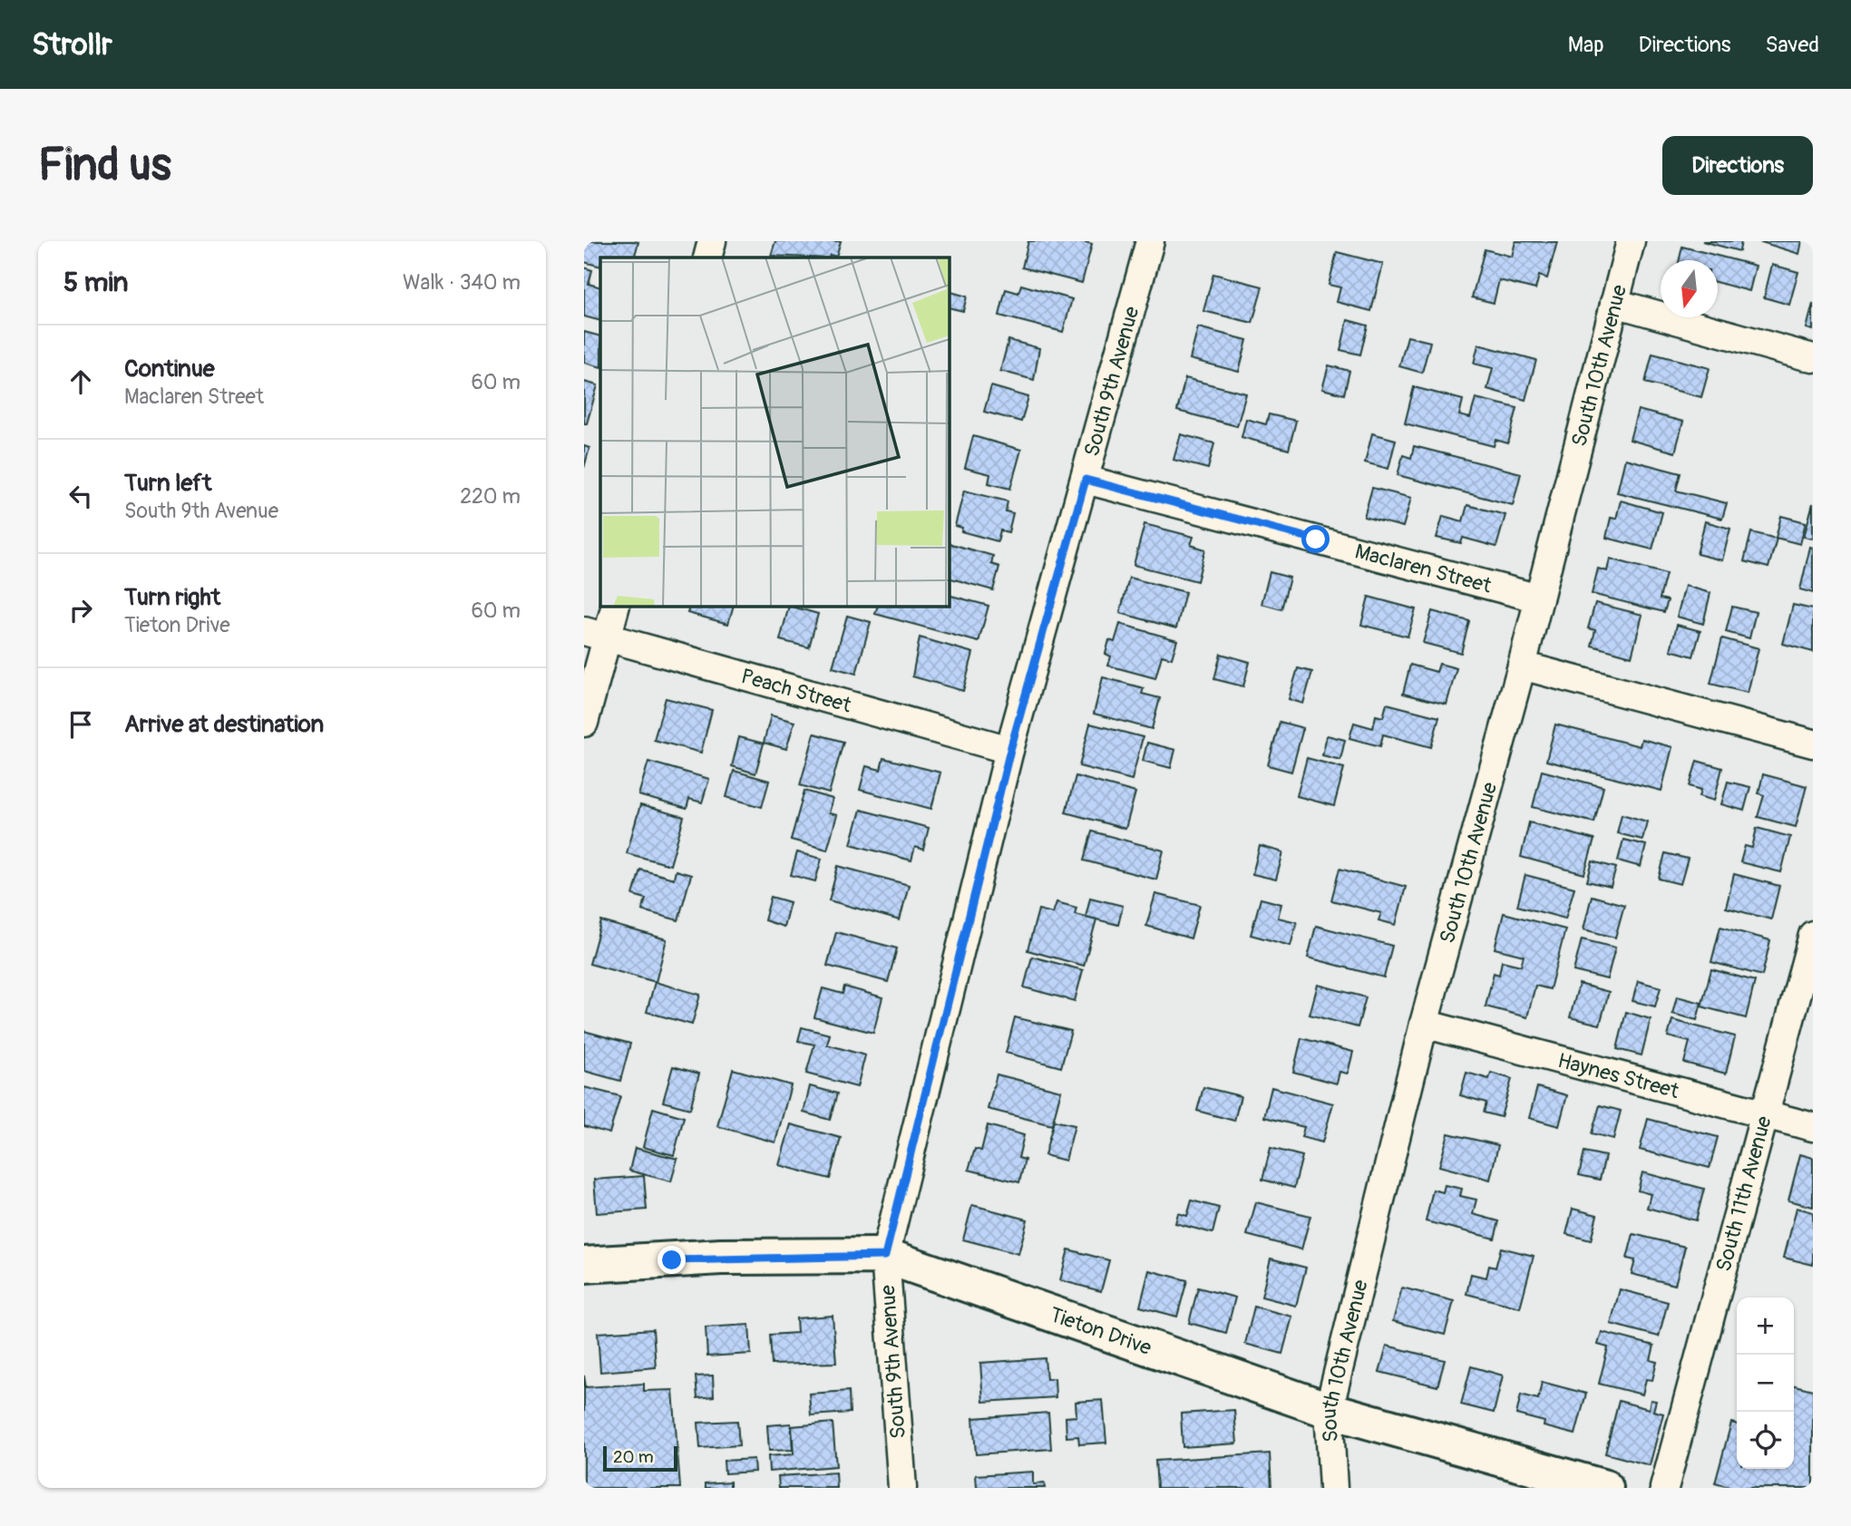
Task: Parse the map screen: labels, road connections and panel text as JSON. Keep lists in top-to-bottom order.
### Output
{
  "streets": {
    "main road": ["Tieton Drive"],
    "street": [
      "South 10th Avenue",
      "South 9th Avenue",
      "Maclaren Street",
      "Peach Street",
      "Haynes Street",
      "South 11th Avenue"
    ]
  },
  "crossings": [
    ["South 10th Avenue", "Maclaren Street"],
    ["South 10th Avenue", "Haynes Street"],
    ["South 10th Avenue", "Tieton Drive"],
    ["South 9th Avenue", "Maclaren Street"],
    ["South 9th Avenue", "Peach Street"],
    ["South 9th Avenue", "Tieton Drive"],
    ["Haynes Street", "South 11th Avenue"]
  ],
  "scale_bar": "20 m",
  "north": "bottom",
  "page": {
    "header": "Strollr",
    "nav": ["Map", "Directions", "Saved"],
    "buttons": "Directions",
    "title": "Find us",
    "heading": ["5 min", "Walk · 340 m"],
    "list": [
      ["Continue", "Maclaren Street", "60 m"],
      ["Turn left", "South 9th Avenue", "220 m"],
      ["Turn right", "Tieton Drive", "60 m"],
      "Arrive at destination"
    ],
    "map_buttons": ["+", "−"],
    "scale": "20 m"
  }
}
